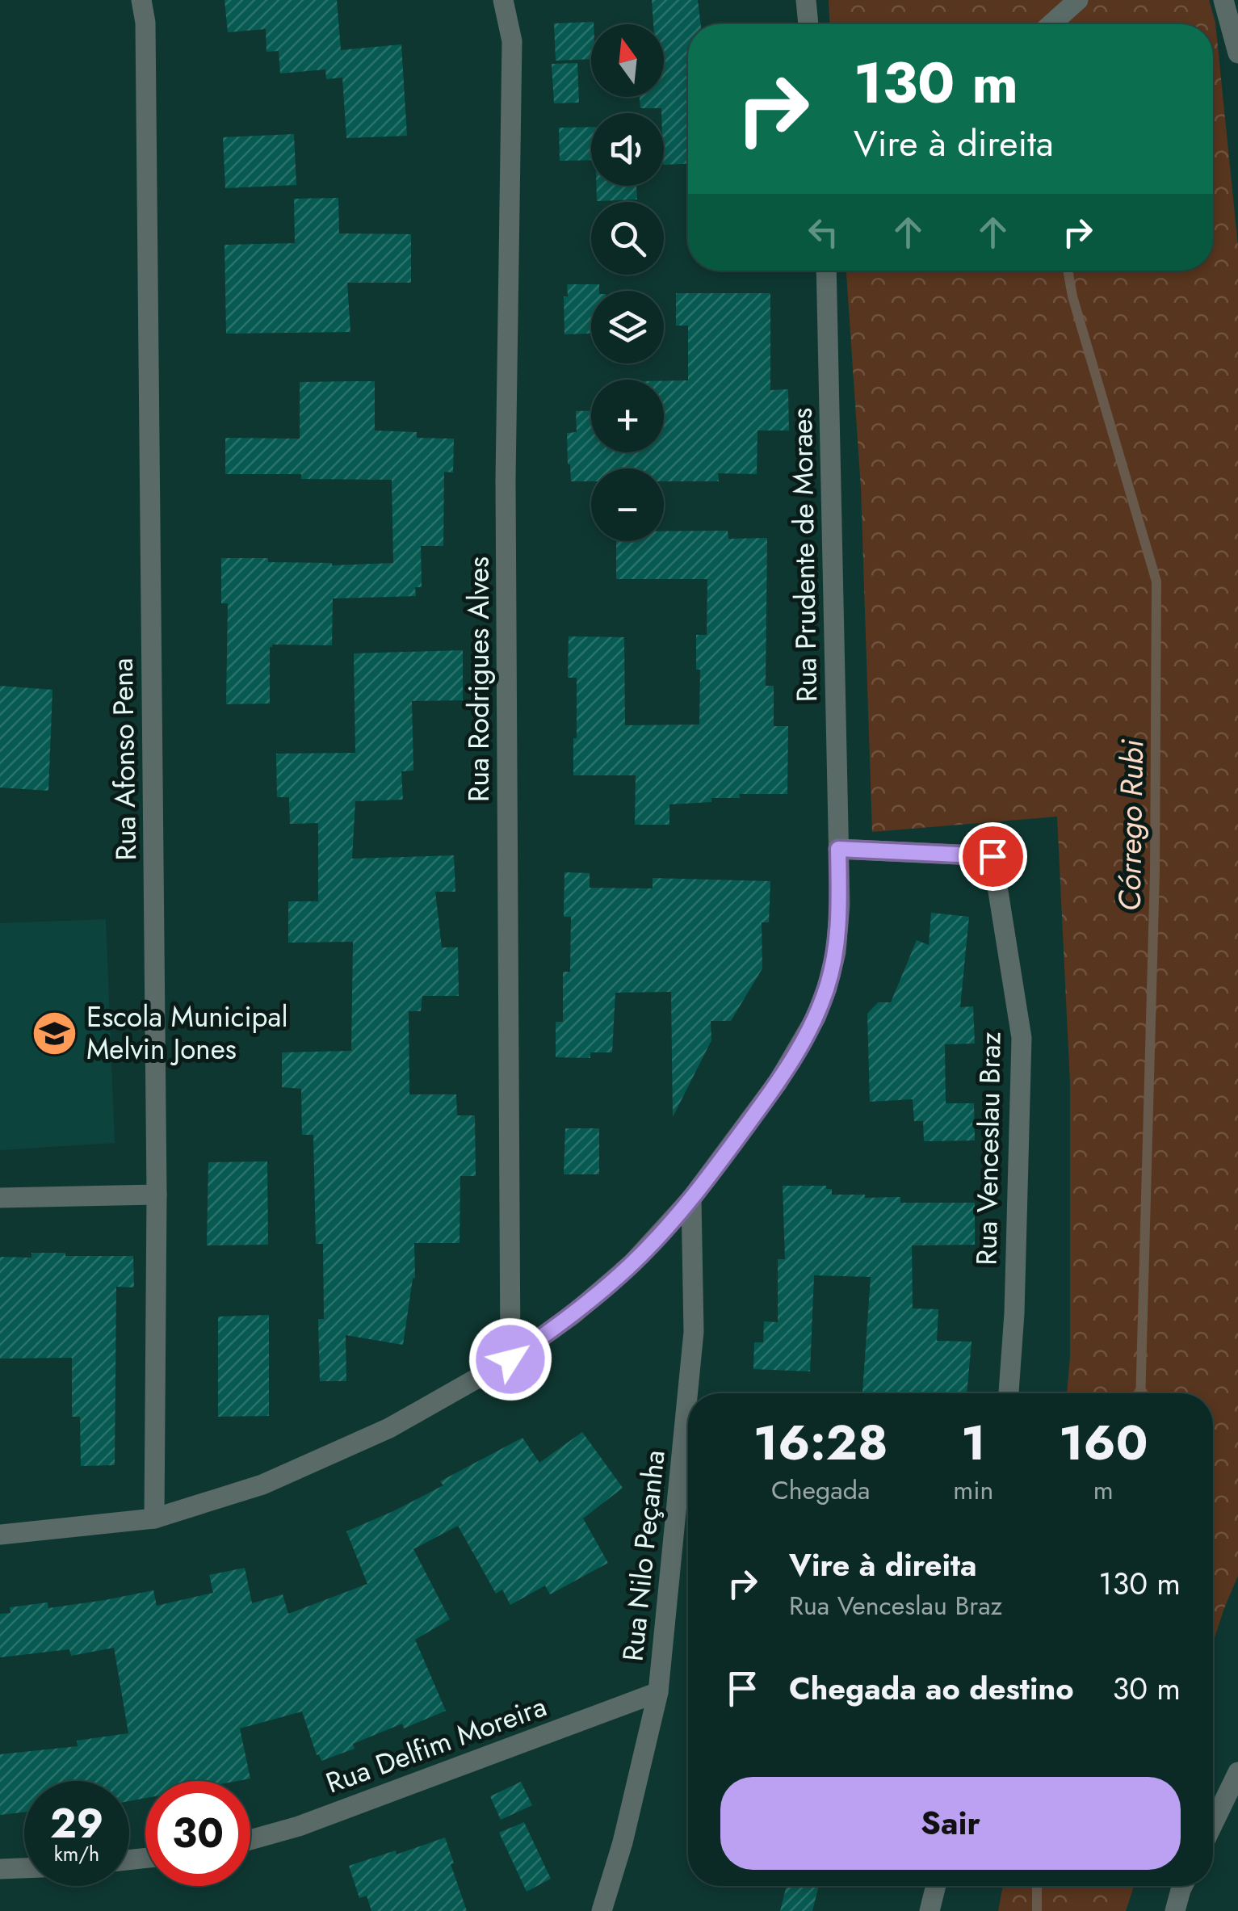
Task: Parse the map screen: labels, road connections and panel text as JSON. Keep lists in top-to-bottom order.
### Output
{
  "streets": {
    "street": [
      "Rua Prudente de Moraes",
      "Rua Rodrigues Alves",
      "Rua Afonso Pena",
      "Rua Venceslau Braz",
      "Rua Nilo Peçanha",
      "Rua Delfim Moreira"
    ]
  },
  "crossings": [
    ["Rua Prudente de Moraes", "Rua Rodrigues Alves"],
    ["Rua Prudente de Moraes", "Rua Afonso Pena"],
    ["Rua Prudente de Moraes", "Rua Venceslau Braz"],
    ["Rua Prudente de Moraes", "Rua Nilo Peçanha"],
    ["Rua Nilo Peçanha", "Rua Delfim Moreira"]
  ],
  "water": ["Córrego Rubi"],
  "places": {
    "school or university": ["Escola Municipal Melvin Jones"]
  },
  "north": "top",
  "page": {
    "map_buttons": ["+", "−"],
    "turn": ["130 m", "Vire à direita"],
    "eta": [
      "16:28",
      "Chegada",
      "1",
      "min",
      "160",
      "m"
    ],
    "list": [
      {
        "name": "Vire à direita",
        "note": "Rua Venceslau Braz",
        "value": "130 m"
      },
      {
        "name": "Chegada ao destino",
        "value": "30 m"
      }
    ],
    "buttons": "Sair",
    "speed": "29 km/h",
    "limit": "30"
  }
}
